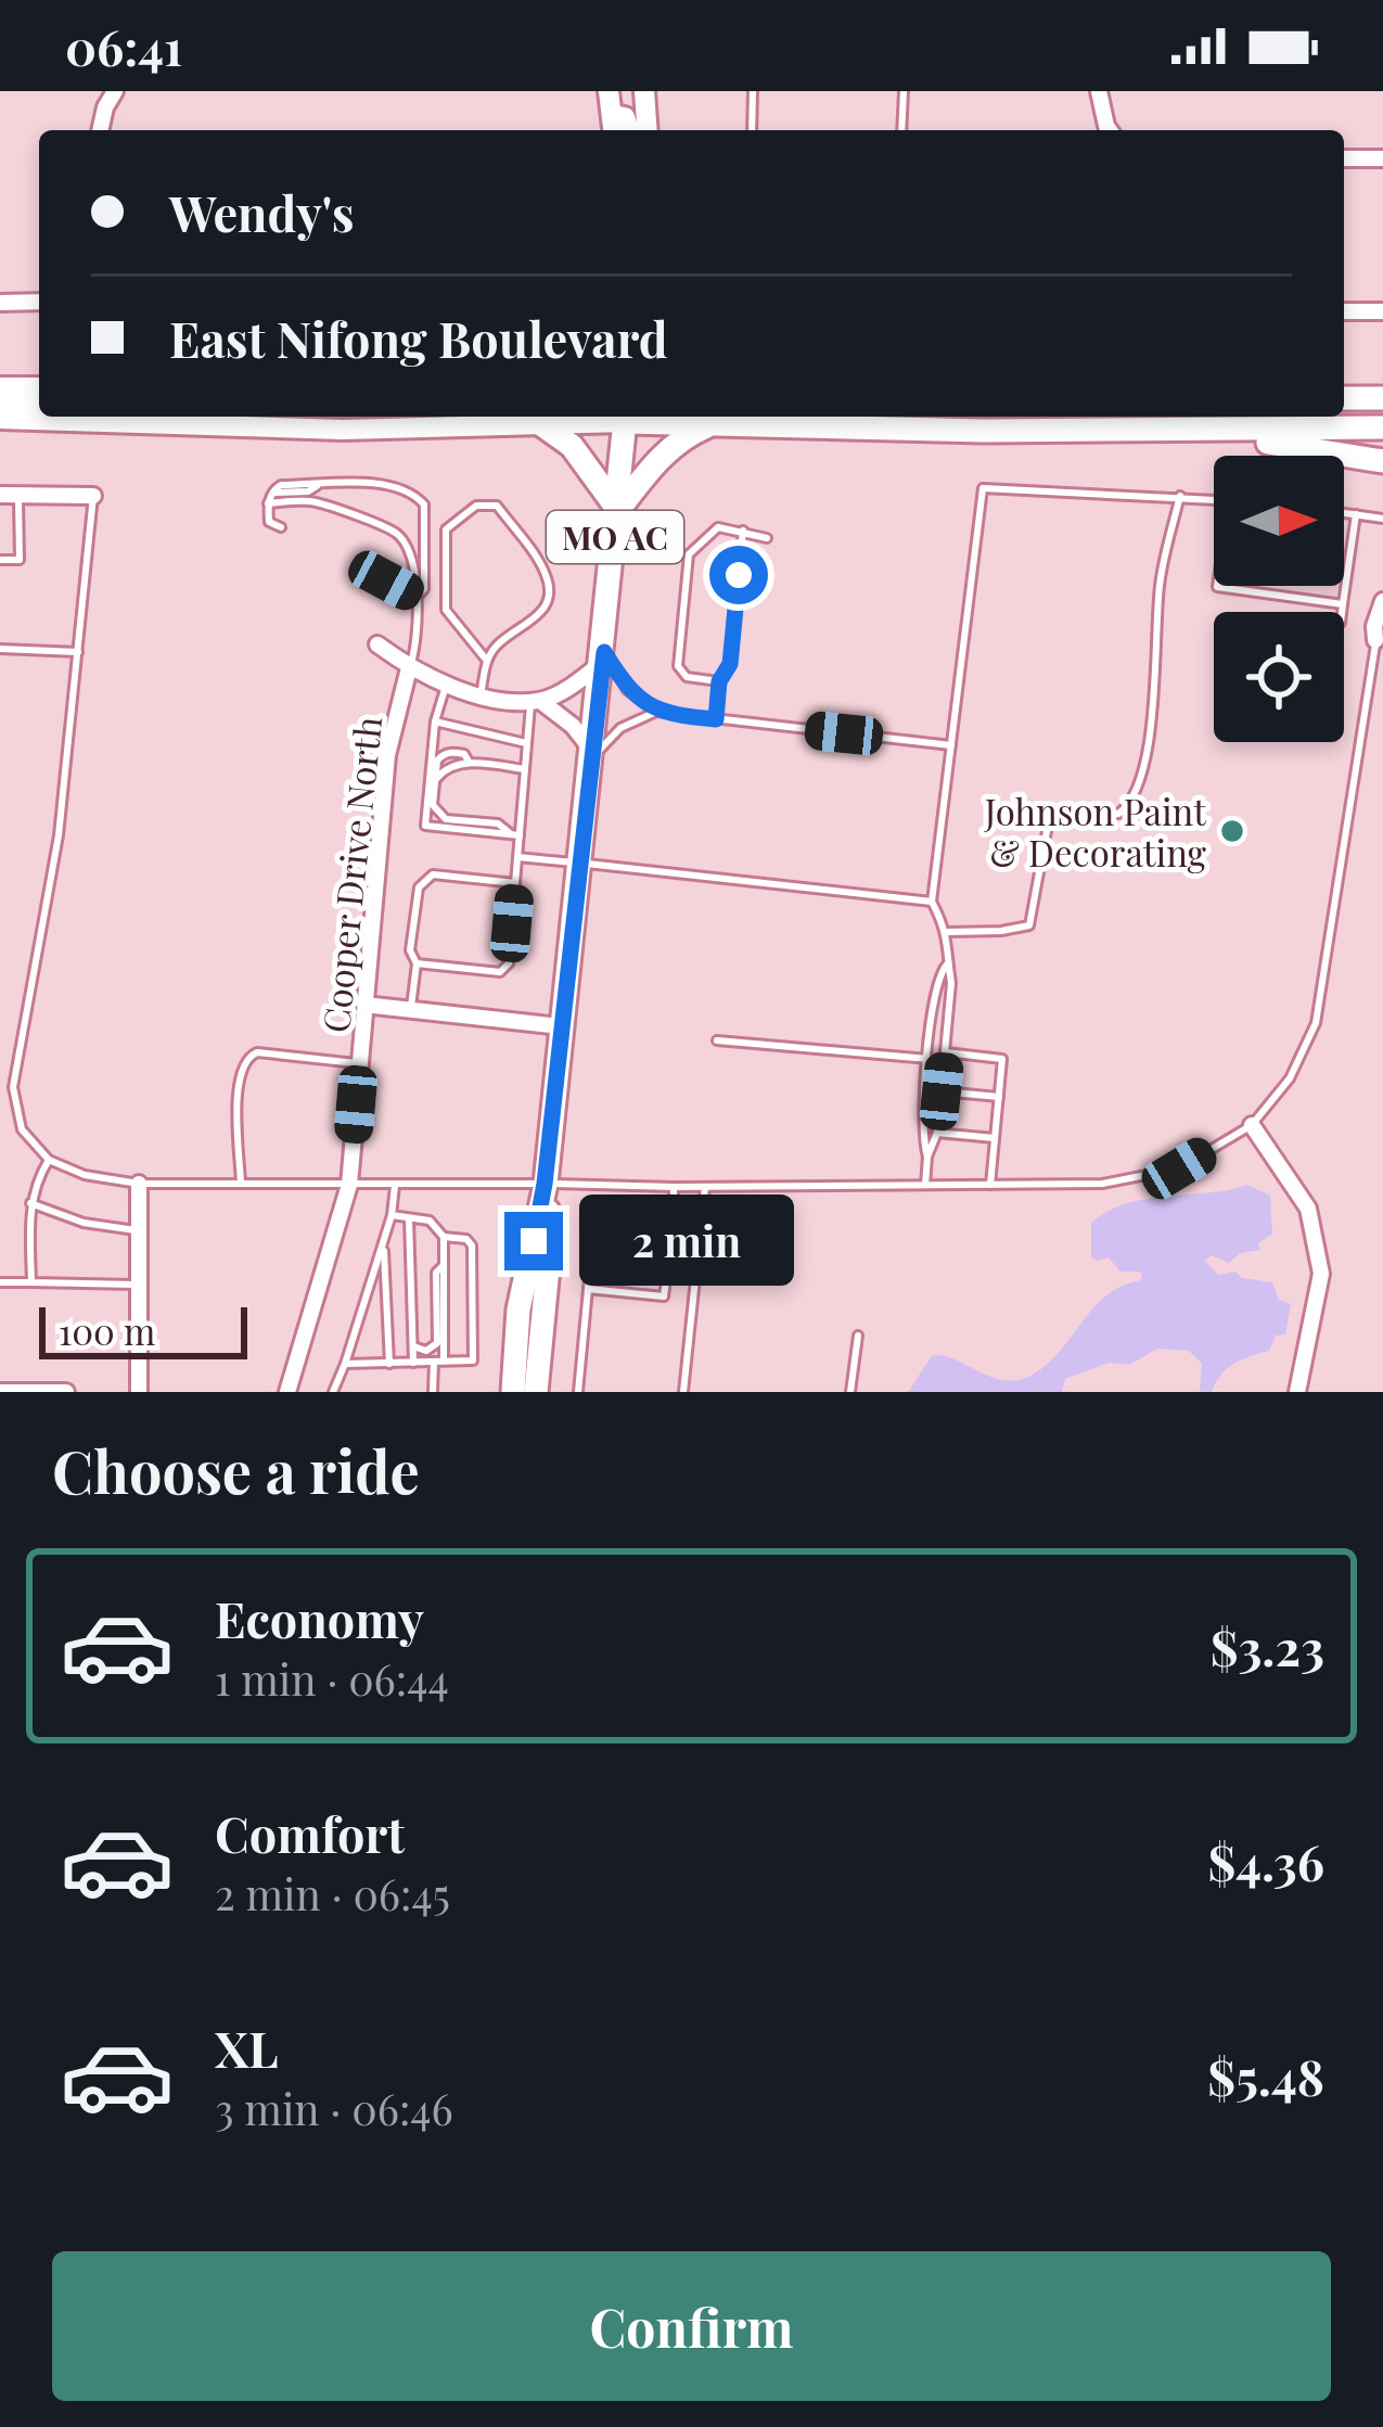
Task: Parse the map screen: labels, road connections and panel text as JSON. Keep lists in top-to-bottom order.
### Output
{
  "streets": {
    "main road": ["MO AC"],
    "street": ["Cooper Drive North"]
  },
  "places": ["Johnson Paint & Decorating"],
  "scale_bar": "100 m",
  "north": "right",
  "page": {
    "status": "06:41",
    "banner": ["Wendy's", "East Nifong Boulevard"],
    "bubble": "2 min",
    "scale": "100 m",
    "heading": "Choose a ride",
    "list": [
      {
        "name": "Economy",
        "note": "1 min · 06:44",
        "value": "$3.23"
      },
      {
        "name": "Comfort",
        "note": "2 min · 06:45",
        "value": "$4.36"
      },
      {
        "name": "XL",
        "note": "3 min · 06:46",
        "value": "$5.48"
      }
    ],
    "buttons": "Confirm"
  }
}
